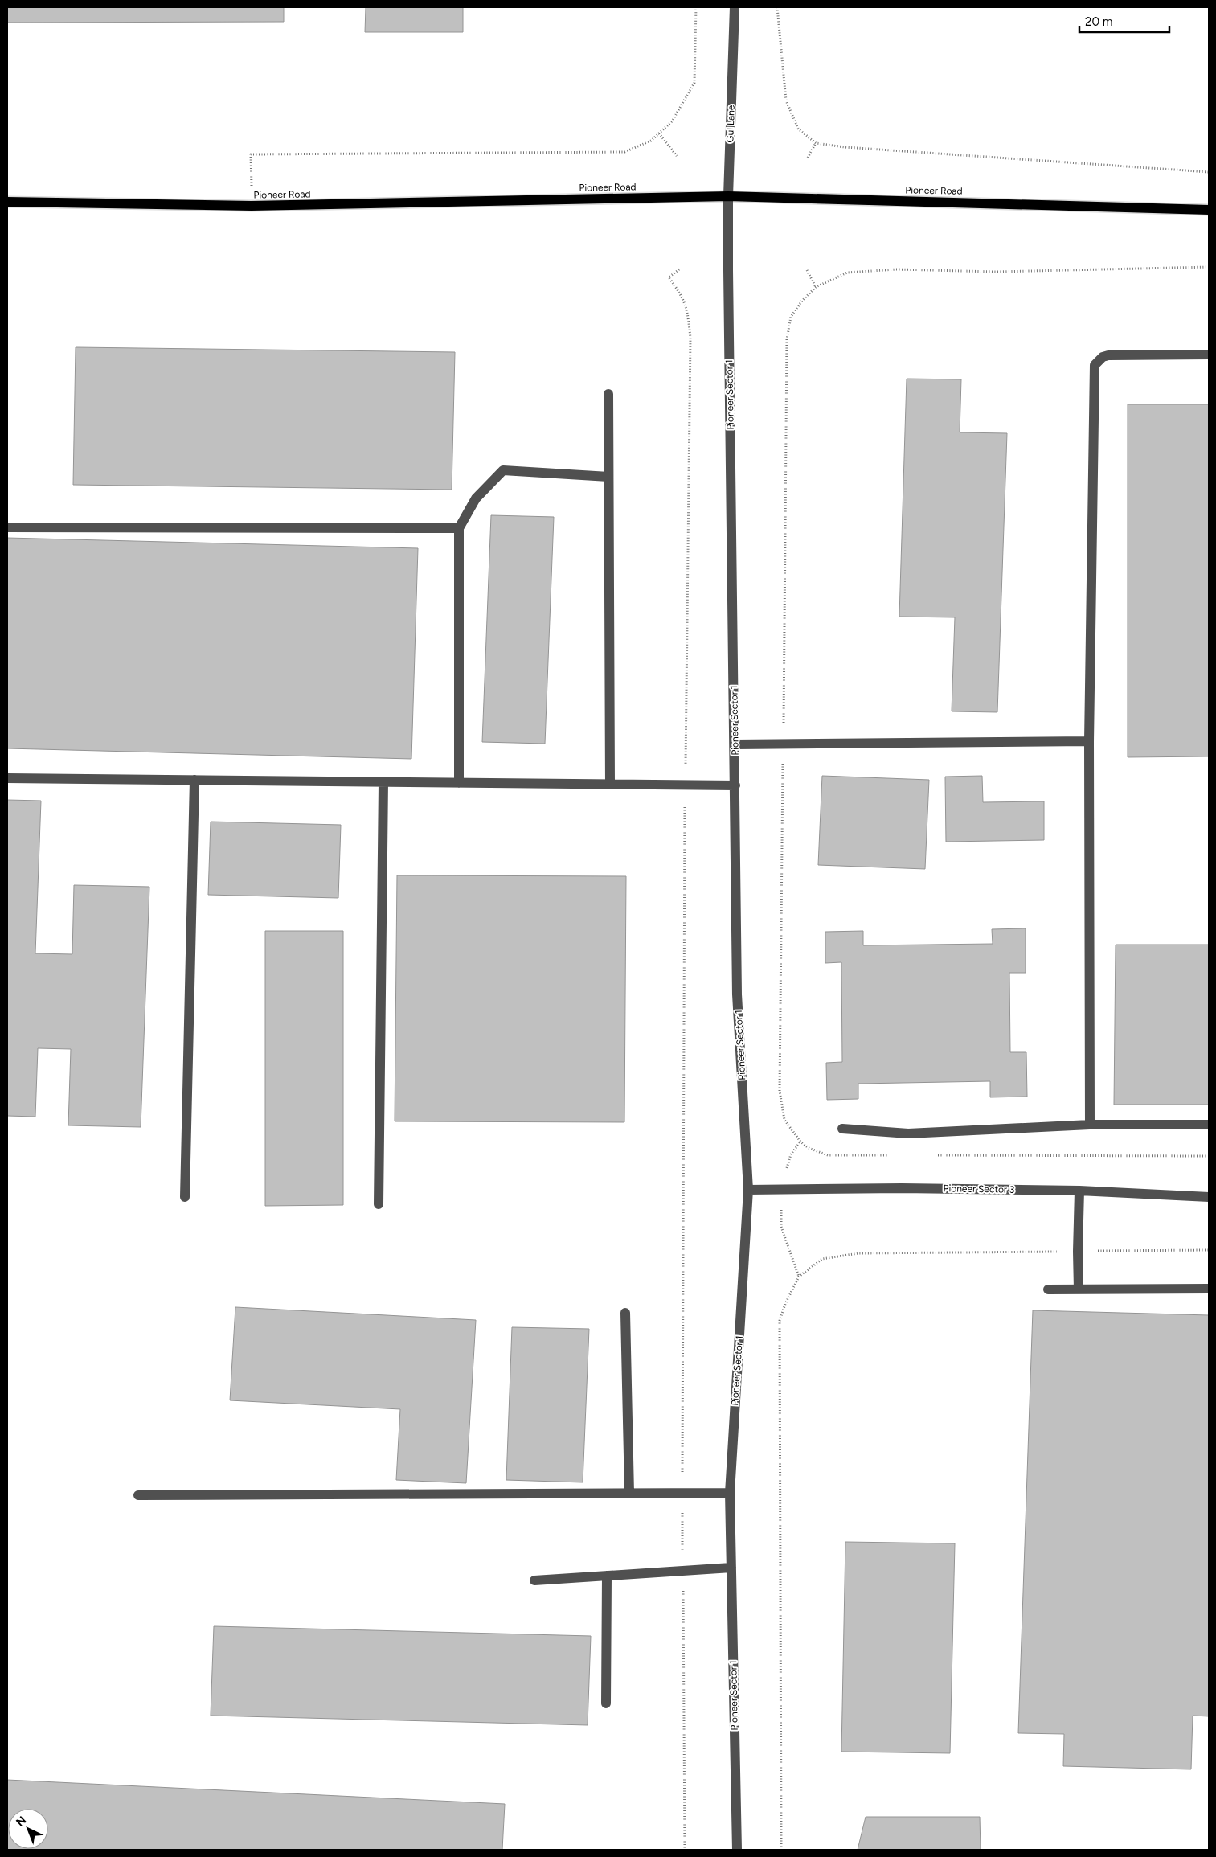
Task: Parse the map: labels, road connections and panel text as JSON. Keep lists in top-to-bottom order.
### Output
{
  "streets": {
    "main road": ["Pioneer Road"],
    "street": ["Gul Lane", "Pioneer Sector 1", "Pioneer Sector 3"]
  },
  "crossings": [
    ["Gul Lane", "Pioneer Road"],
    ["Gul Lane", "Pioneer Sector 1"],
    ["Pioneer Sector 1", "Pioneer Sector 3"]
  ],
  "scale_bar": "20 m",
  "north": "top left"
}
